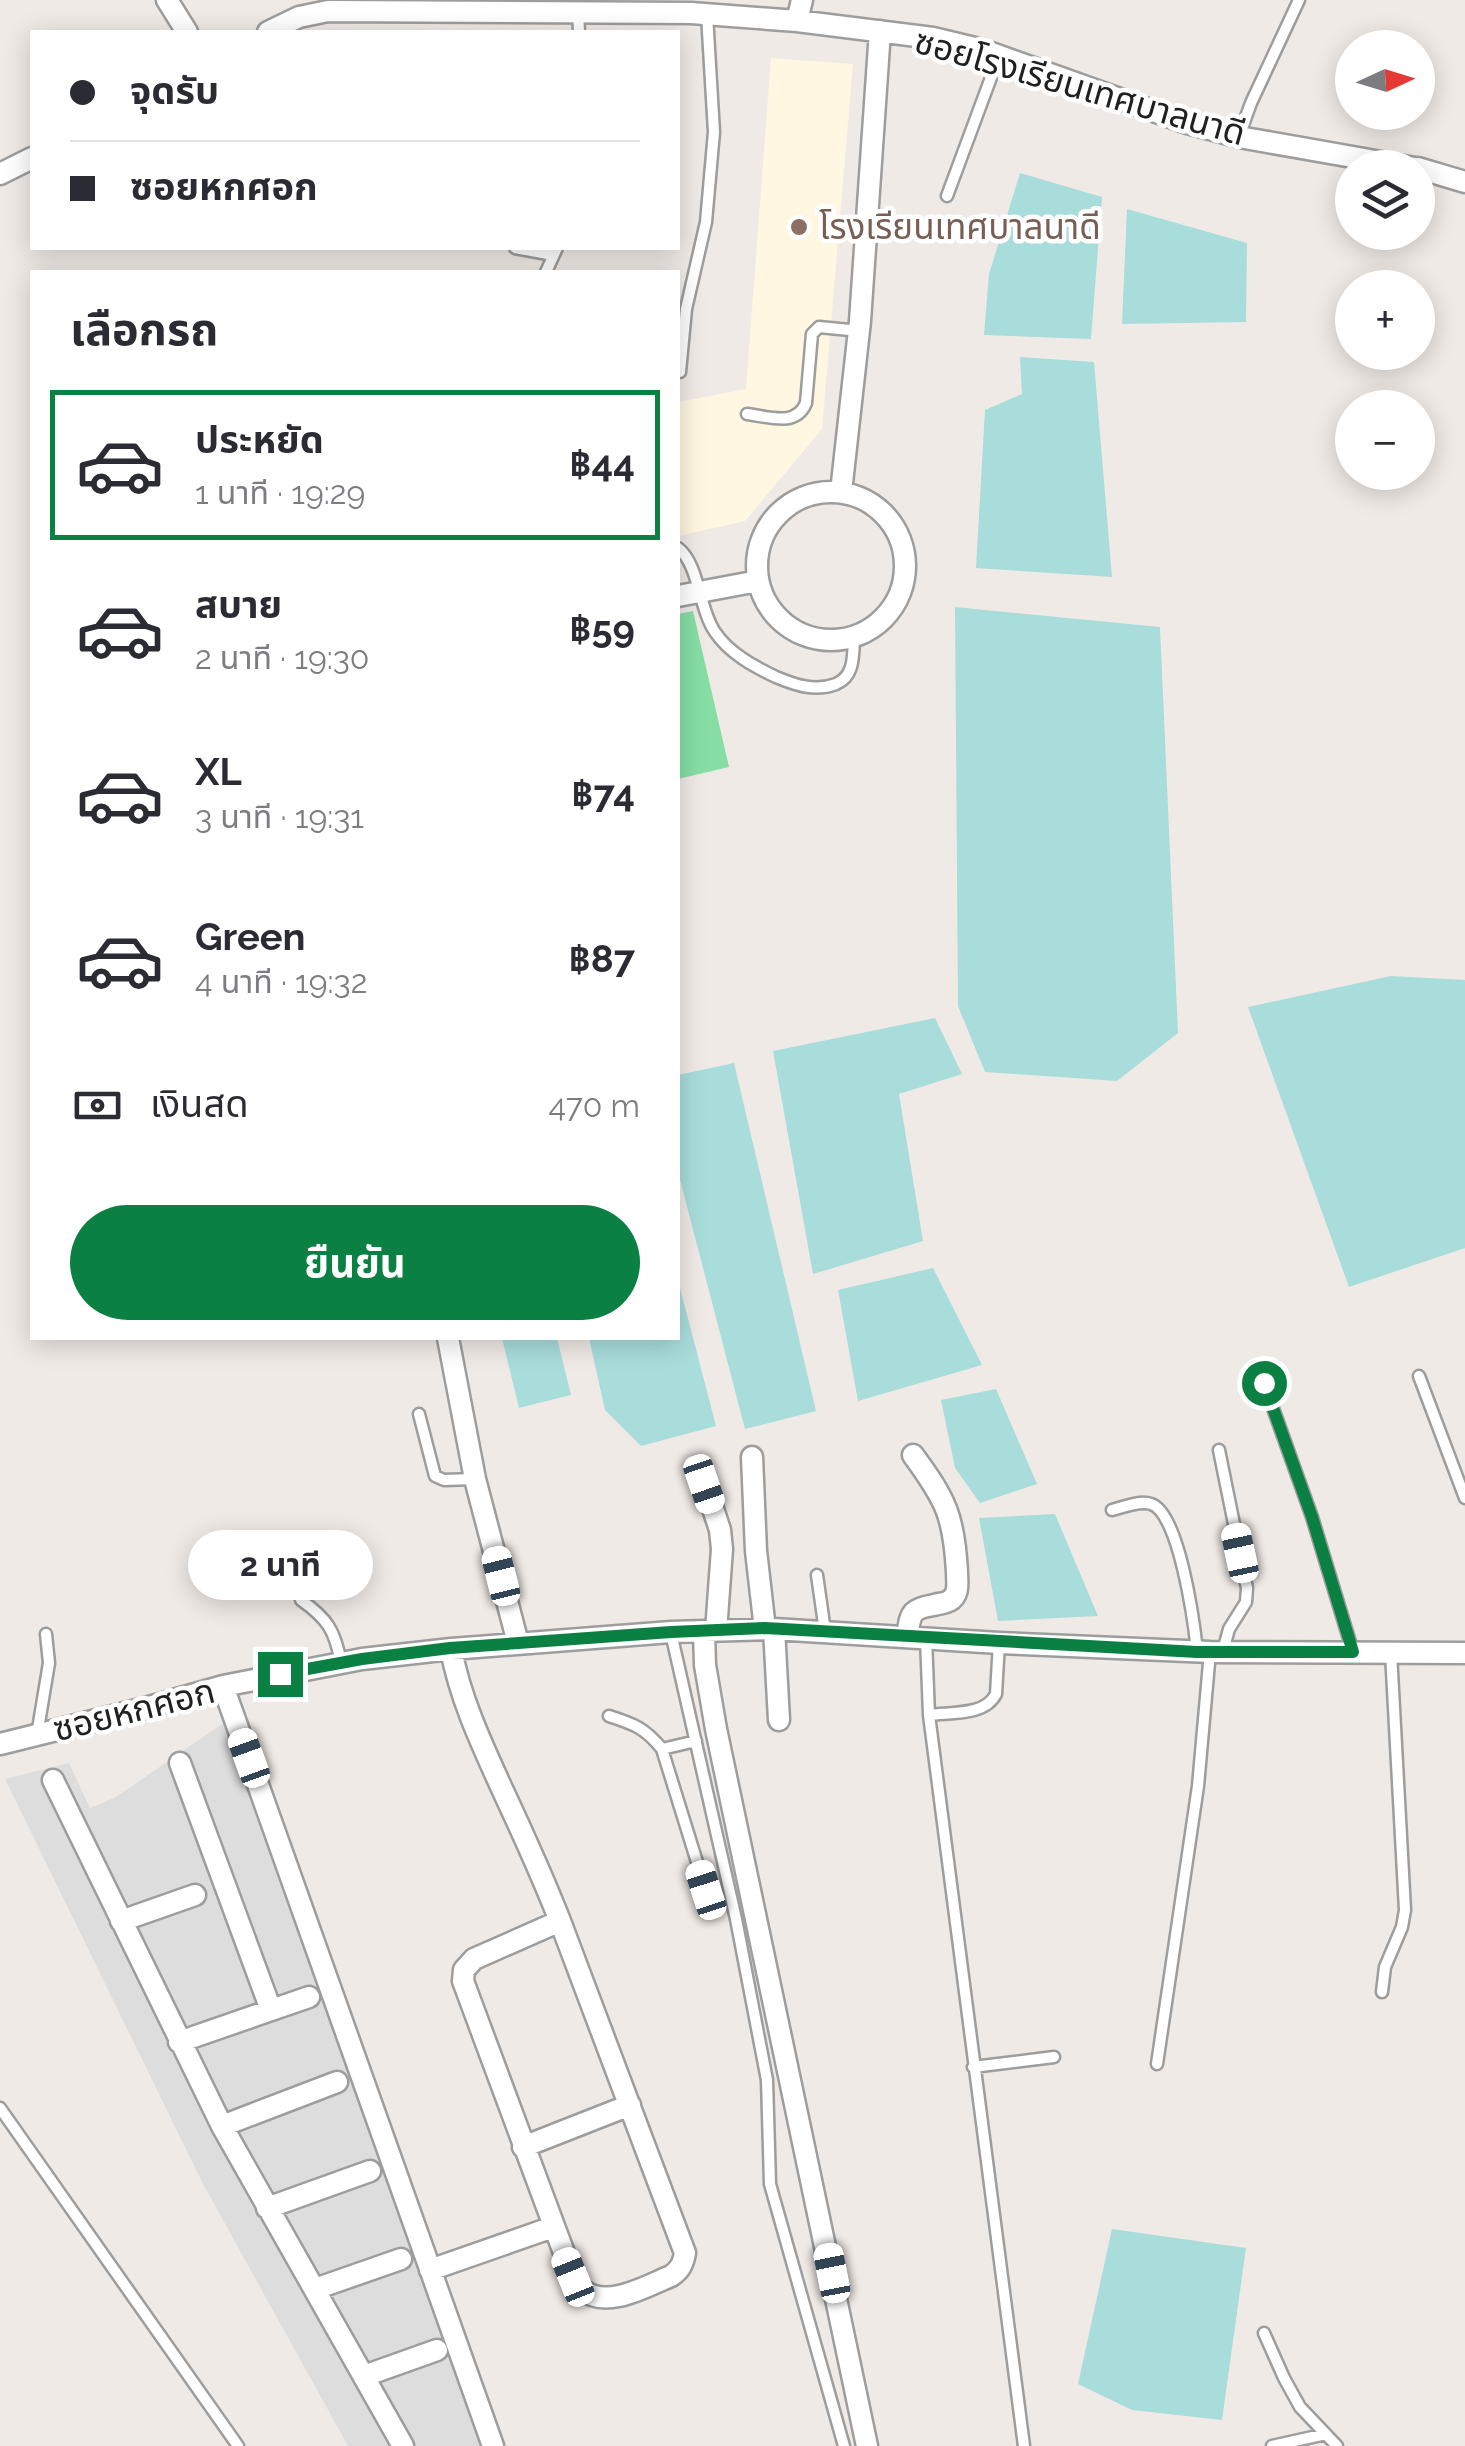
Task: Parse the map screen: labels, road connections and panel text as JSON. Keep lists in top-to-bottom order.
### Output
{
  "streets": {
    "street": ["ซอยโรงเรียนเทศบาลนาดี", "ซอยหกศอก"]
  },
  "places": ["โรงเรียนเทศบาลนาดี"],
  "north": "right",
  "page": {
    "map_buttons": ["+", "−"],
    "banner": ["จุดรับ", "ซอยหกศอก"],
    "heading": "เลือกรถ",
    "list": [
      {
        "name": "ประหยัด",
        "note": "1 นาที · 19:29",
        "value": "฿44"
      },
      {
        "name": "สบาย",
        "note": "2 นาที · 19:30",
        "value": "฿59"
      },
      {
        "name": "XL",
        "note": "3 นาที · 19:31",
        "value": "฿74"
      },
      {
        "name": "Green",
        "note": "4 นาที · 19:32",
        "value": "฿87"
      }
    ],
    "pay": ["เงินสด", "470 m"],
    "buttons": "ยืนยัน",
    "bubble": "2 นาที"
  }
}
